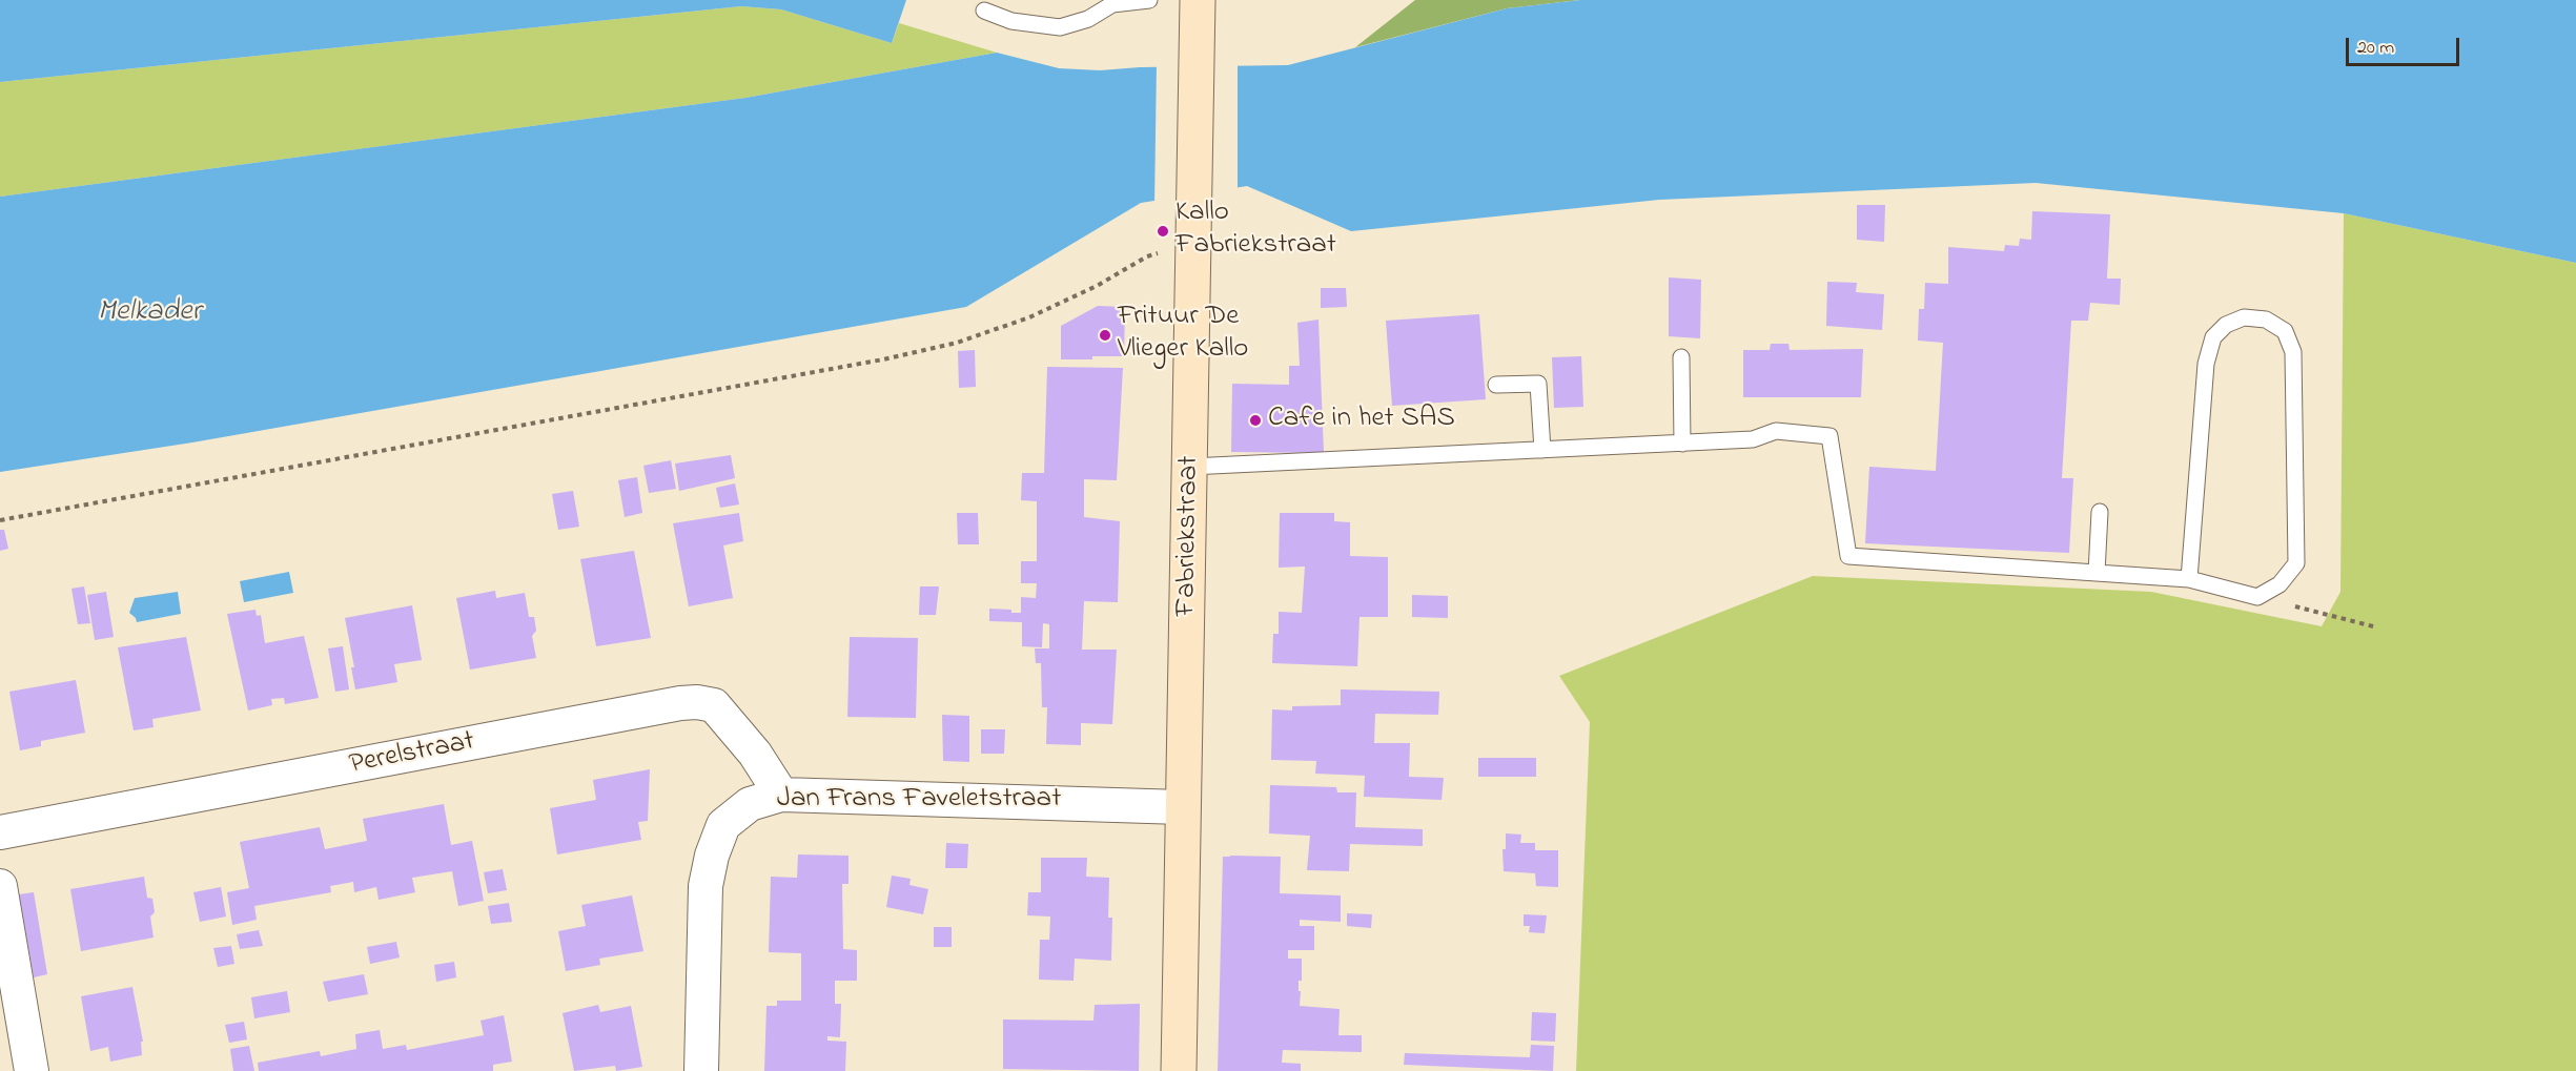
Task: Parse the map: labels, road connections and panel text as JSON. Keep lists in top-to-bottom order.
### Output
{
  "streets": {
    "main road": ["Fabriekstraat"],
    "street": ["Perelstraat", "Jan Frans Faveletstraat"]
  },
  "crossings": [
    ["Fabriekstraat", "Jan Frans Faveletstraat"],
    ["Perelstraat", "Jan Frans Faveletstraat"]
  ],
  "water": ["Melkader"],
  "places": ["Kallo Fabriekstraat", "Frituur De Vlieger Kallo", "Cafe in het SAS"],
  "scale_bar": "20 m"
}
